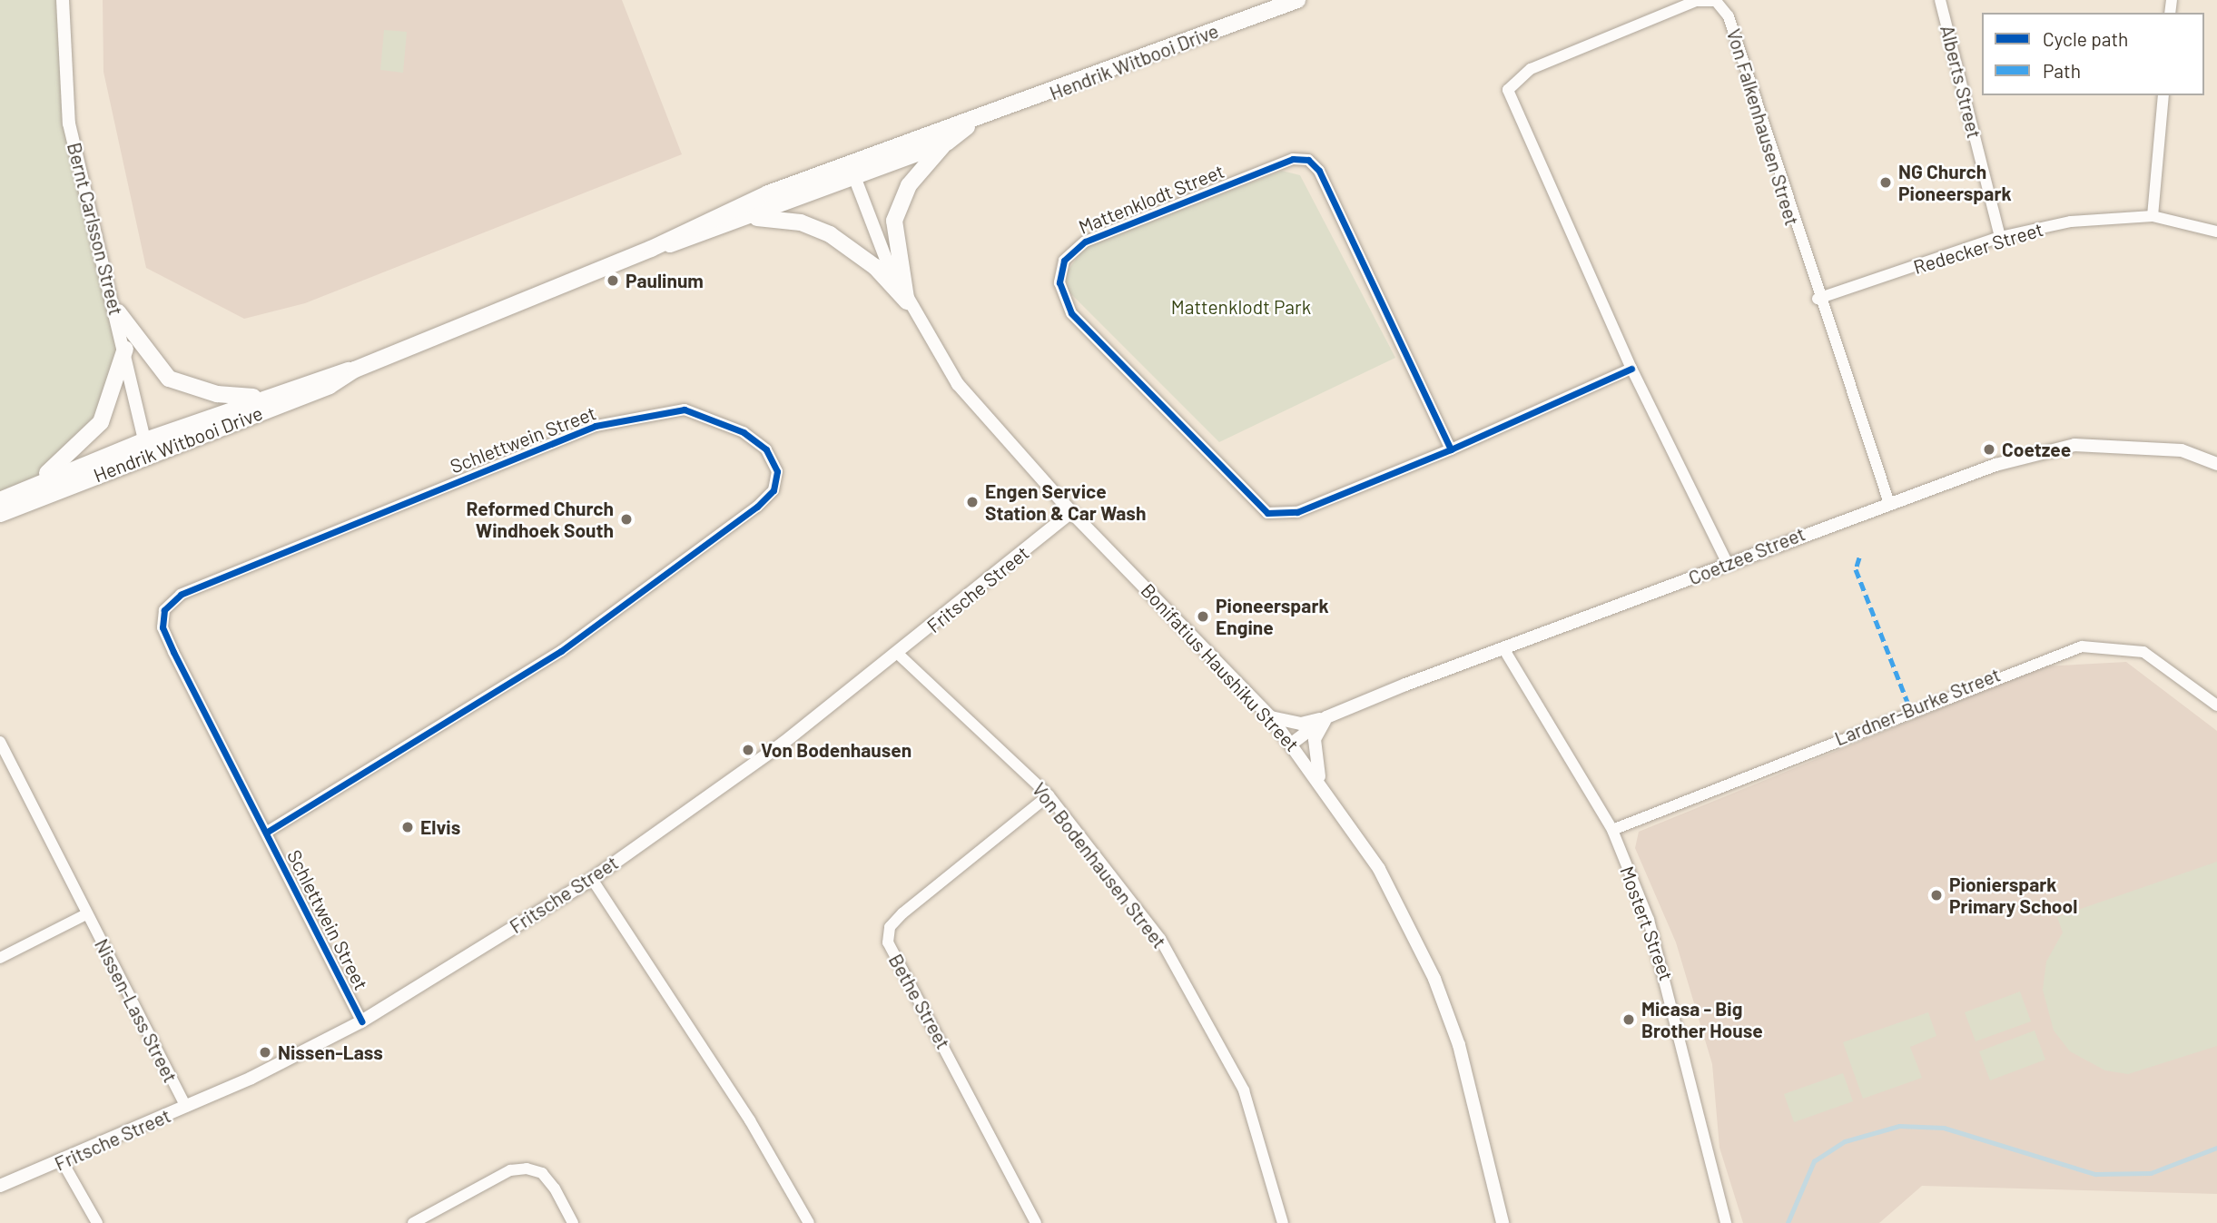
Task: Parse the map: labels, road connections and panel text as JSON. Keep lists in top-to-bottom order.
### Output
{
  "streets": {
    "main road": ["Hendrik Witbooi Drive"],
    "street": [
      "Alberts Street",
      "Von Falkenhausen Street",
      "Mattenklodt Street",
      "Bernt Carlsson Street",
      "Redecker Street",
      "Schlettwein Street",
      "Coetzee Street",
      "Fritsche Street",
      "Bonifatius Haushiku Street",
      "Lardner-Burke Street",
      "Von Bodenhausen Street",
      "Mostert Street",
      "Bethe Street",
      "Nissen-Lass Street"
    ]
  },
  "crossings": [
    ["Hendrik Witbooi Drive", "Bernt Carlsson Street"],
    ["Hendrik Witbooi Drive", "Bonifatius Haushiku Street"],
    ["Alberts Street", "Redecker Street"],
    ["Von Falkenhausen Street", "Mattenklodt Street"],
    ["Von Falkenhausen Street", "Redecker Street"],
    ["Von Falkenhausen Street", "Coetzee Street"],
    ["Schlettwein Street", "Fritsche Street"],
    ["Coetzee Street", "Bonifatius Haushiku Street"],
    ["Coetzee Street", "Mostert Street"],
    ["Fritsche Street", "Bonifatius Haushiku Street"],
    ["Fritsche Street", "Von Bodenhausen Street"],
    ["Fritsche Street", "Nissen-Lass Street"],
    ["Lardner-Burke Street", "Mostert Street"],
    ["Von Bodenhausen Street", "Bethe Street"]
  ],
  "parks": ["Mattenklodt Park"],
  "places": [
    "NG Church Pioneerspark",
    "Paulinum",
    "Coetzee",
    "Engen Service Station & Car Wash",
    "Reformed Church Windhoek South",
    "Pioneerspark Engine",
    "Von Bodenhausen",
    "Elvis",
    "Pionierspark Primary School",
    "Micasa - Big Brother House",
    "Nissen-Lass"
  ],
  "legend": ["Cycle path", "Path"]
}
